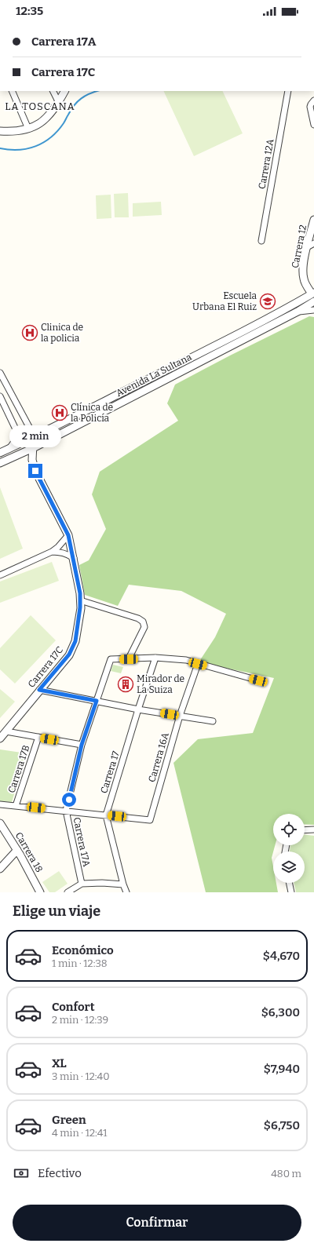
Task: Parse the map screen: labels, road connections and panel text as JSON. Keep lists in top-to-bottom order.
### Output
{
  "streets": {
    "street": [
      "Carrera 12A",
      "Carrera 12",
      "Avenida La Sultana",
      "Carrera 17C",
      "Carrera 16A",
      "Carrera 17B",
      "Carrera 17",
      "Carrera 17A",
      "Carrera 18"
    ]
  },
  "crossings": [
    ["Carrera 12", "Avenida La Sultana"],
    ["Avenida La Sultana", "Carrera 17C"],
    ["Carrera 16A", "Carrera 17"]
  ],
  "districts": ["LA TOSCANA"],
  "places": {
    "school or university": ["Escuela Urbana El Ruiz"],
    "hospital": ["Clinica de la policia", "Clínica de la Policía"],
    "building": ["Mirador de La Suiza"]
  },
  "page": {
    "status": "12:35",
    "banner": ["Carrera 17A", "Carrera 17C"],
    "bubble": "2 min",
    "heading": "Elige un viaje",
    "list": [
      {
        "name": "Económico",
        "note": "1 min · 12:38",
        "value": "$4,670"
      },
      {
        "name": "Confort",
        "note": "2 min · 12:39",
        "value": "$6,300"
      },
      {
        "name": "XL",
        "note": "3 min · 12:40",
        "value": "$7,940"
      },
      {
        "name": "Green",
        "note": "4 min · 12:41",
        "value": "$6,750"
      }
    ],
    "pay": ["Efectivo", "480 m"],
    "buttons": "Confirmar"
  }
}
